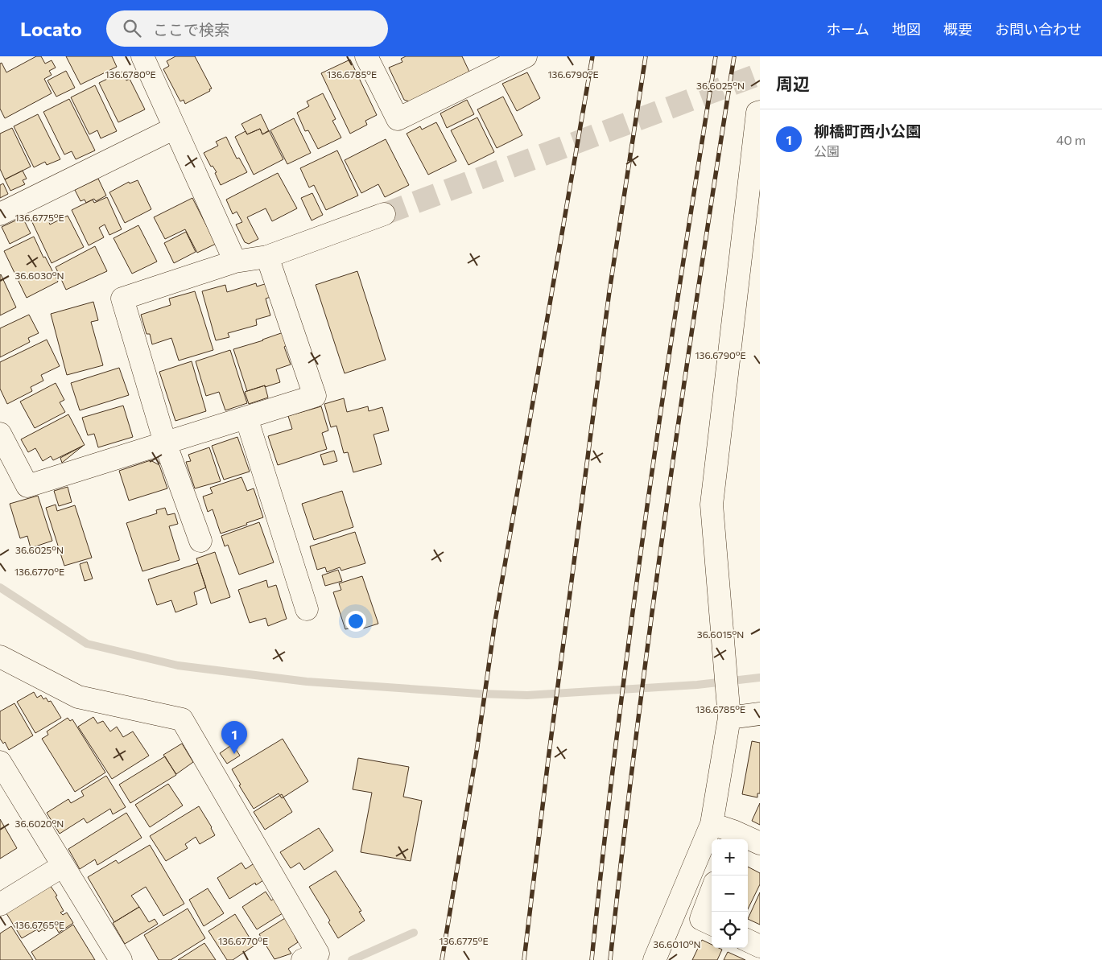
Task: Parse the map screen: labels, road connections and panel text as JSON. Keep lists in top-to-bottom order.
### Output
{
  "page": {
    "header": "Locato",
    "search": "ここで検索",
    "nav": [
      "ホーム",
      "地図",
      "概要",
      "お問い合わせ"
    ],
    "heading": "周辺",
    "list": [
      {
        "mark": "1",
        "name": "柳橋町西小公園",
        "note": "公園",
        "value": "40 m"
      }
    ],
    "pins": "1",
    "map_buttons": ["+", "−"]
  },
  "coordinates": [
    "136.6780°E",
    "136.6785°E",
    "136.6790°E",
    "36.6025°N",
    "136.6775°E",
    "36.6030°N",
    "136.6770°E",
    "36.6015°N",
    "36.6020°N",
    "136.6765°E",
    "36.6010°N"
  ]
}
